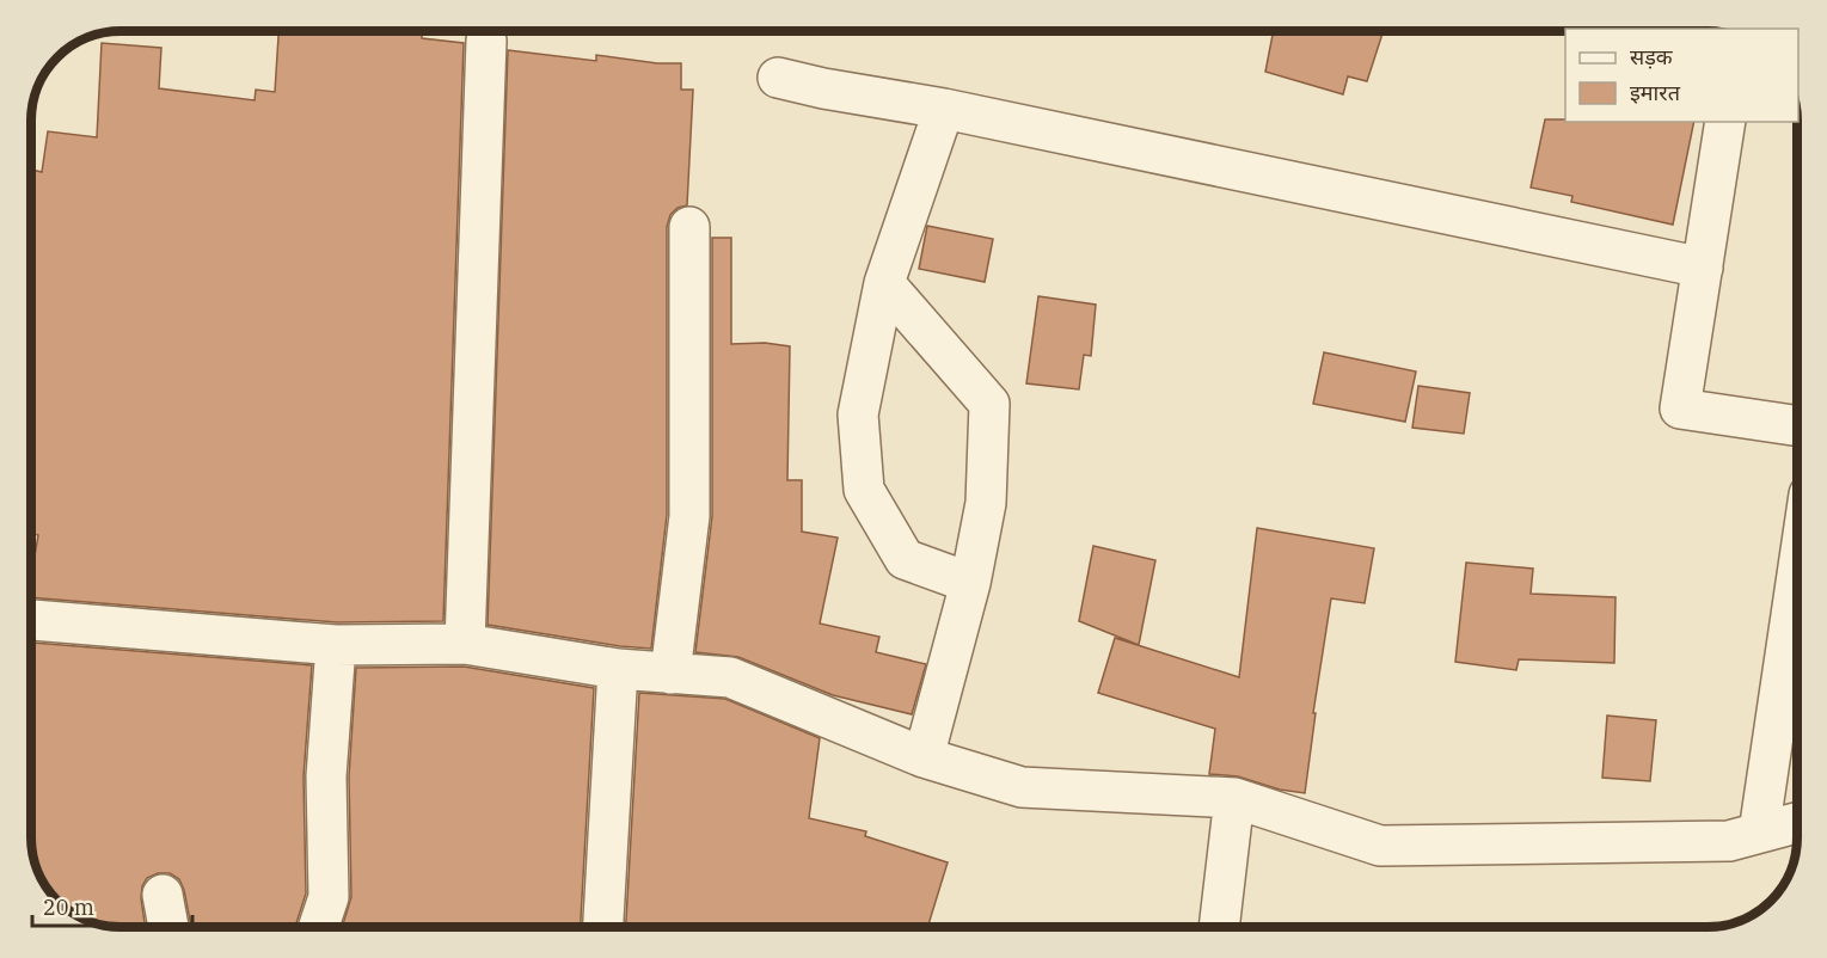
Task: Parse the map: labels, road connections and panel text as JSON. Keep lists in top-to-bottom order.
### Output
{
  "legend": ["सड़क", "इमारत"],
  "scale_bar": "20 m"
}
